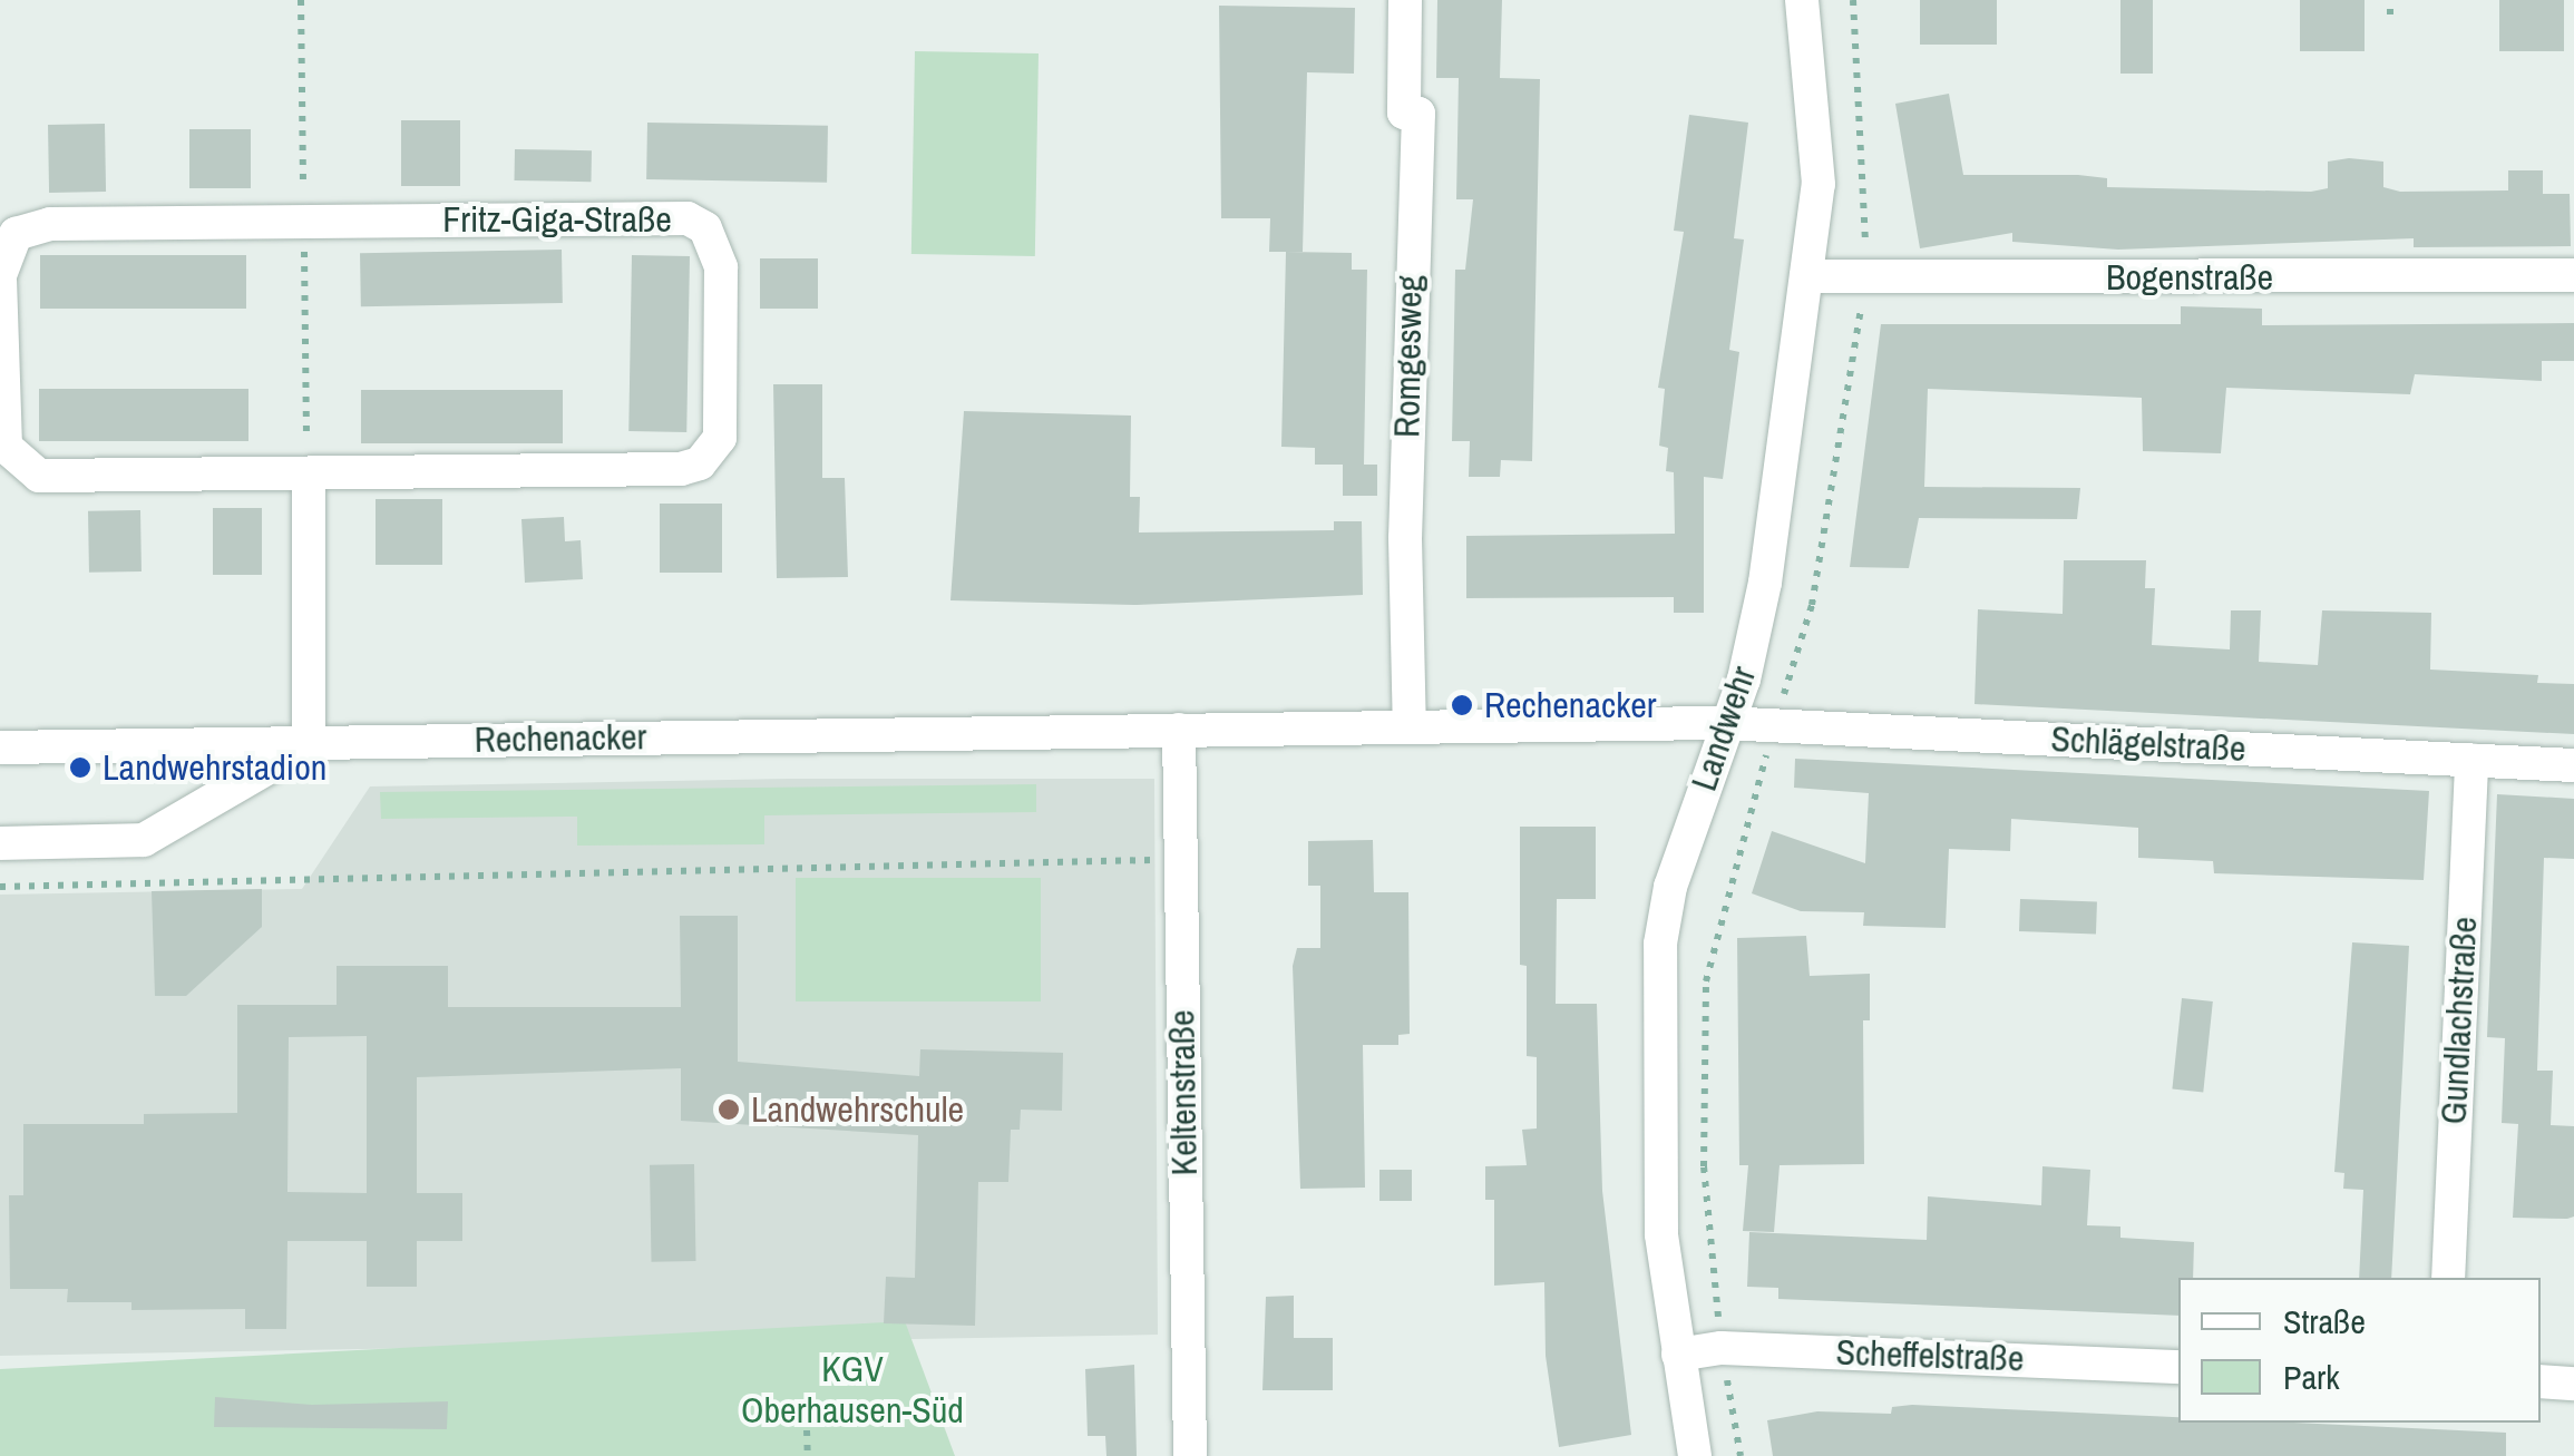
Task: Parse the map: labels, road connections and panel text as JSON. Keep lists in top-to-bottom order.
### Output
{
  "streets": {
    "street": [
      "Fritz-Giga-Straße",
      "Bogenstraße",
      "Romgesweg",
      "Landwehr",
      "Rechenacker",
      "Schlägelstraße",
      "Gundlachstraße",
      "Keltenstraße",
      "Scheffelstraße"
    ]
  },
  "crossings": [
    ["Bogenstraße", "Landwehr"],
    ["Romgesweg", "Rechenacker"],
    ["Landwehr", "Rechenacker"],
    ["Landwehr", "Schlägelstraße"],
    ["Landwehr", "Scheffelstraße"],
    ["Rechenacker", "Schlägelstraße"],
    ["Rechenacker", "Keltenstraße"],
    ["Schlägelstraße", "Gundlachstraße"]
  ],
  "parks": ["KGV Oberhausen-Süd"],
  "places": ["Rechenacker", "Landwehrstadion", "Landwehrschule"],
  "legend": ["Straße", "Park"]
}
